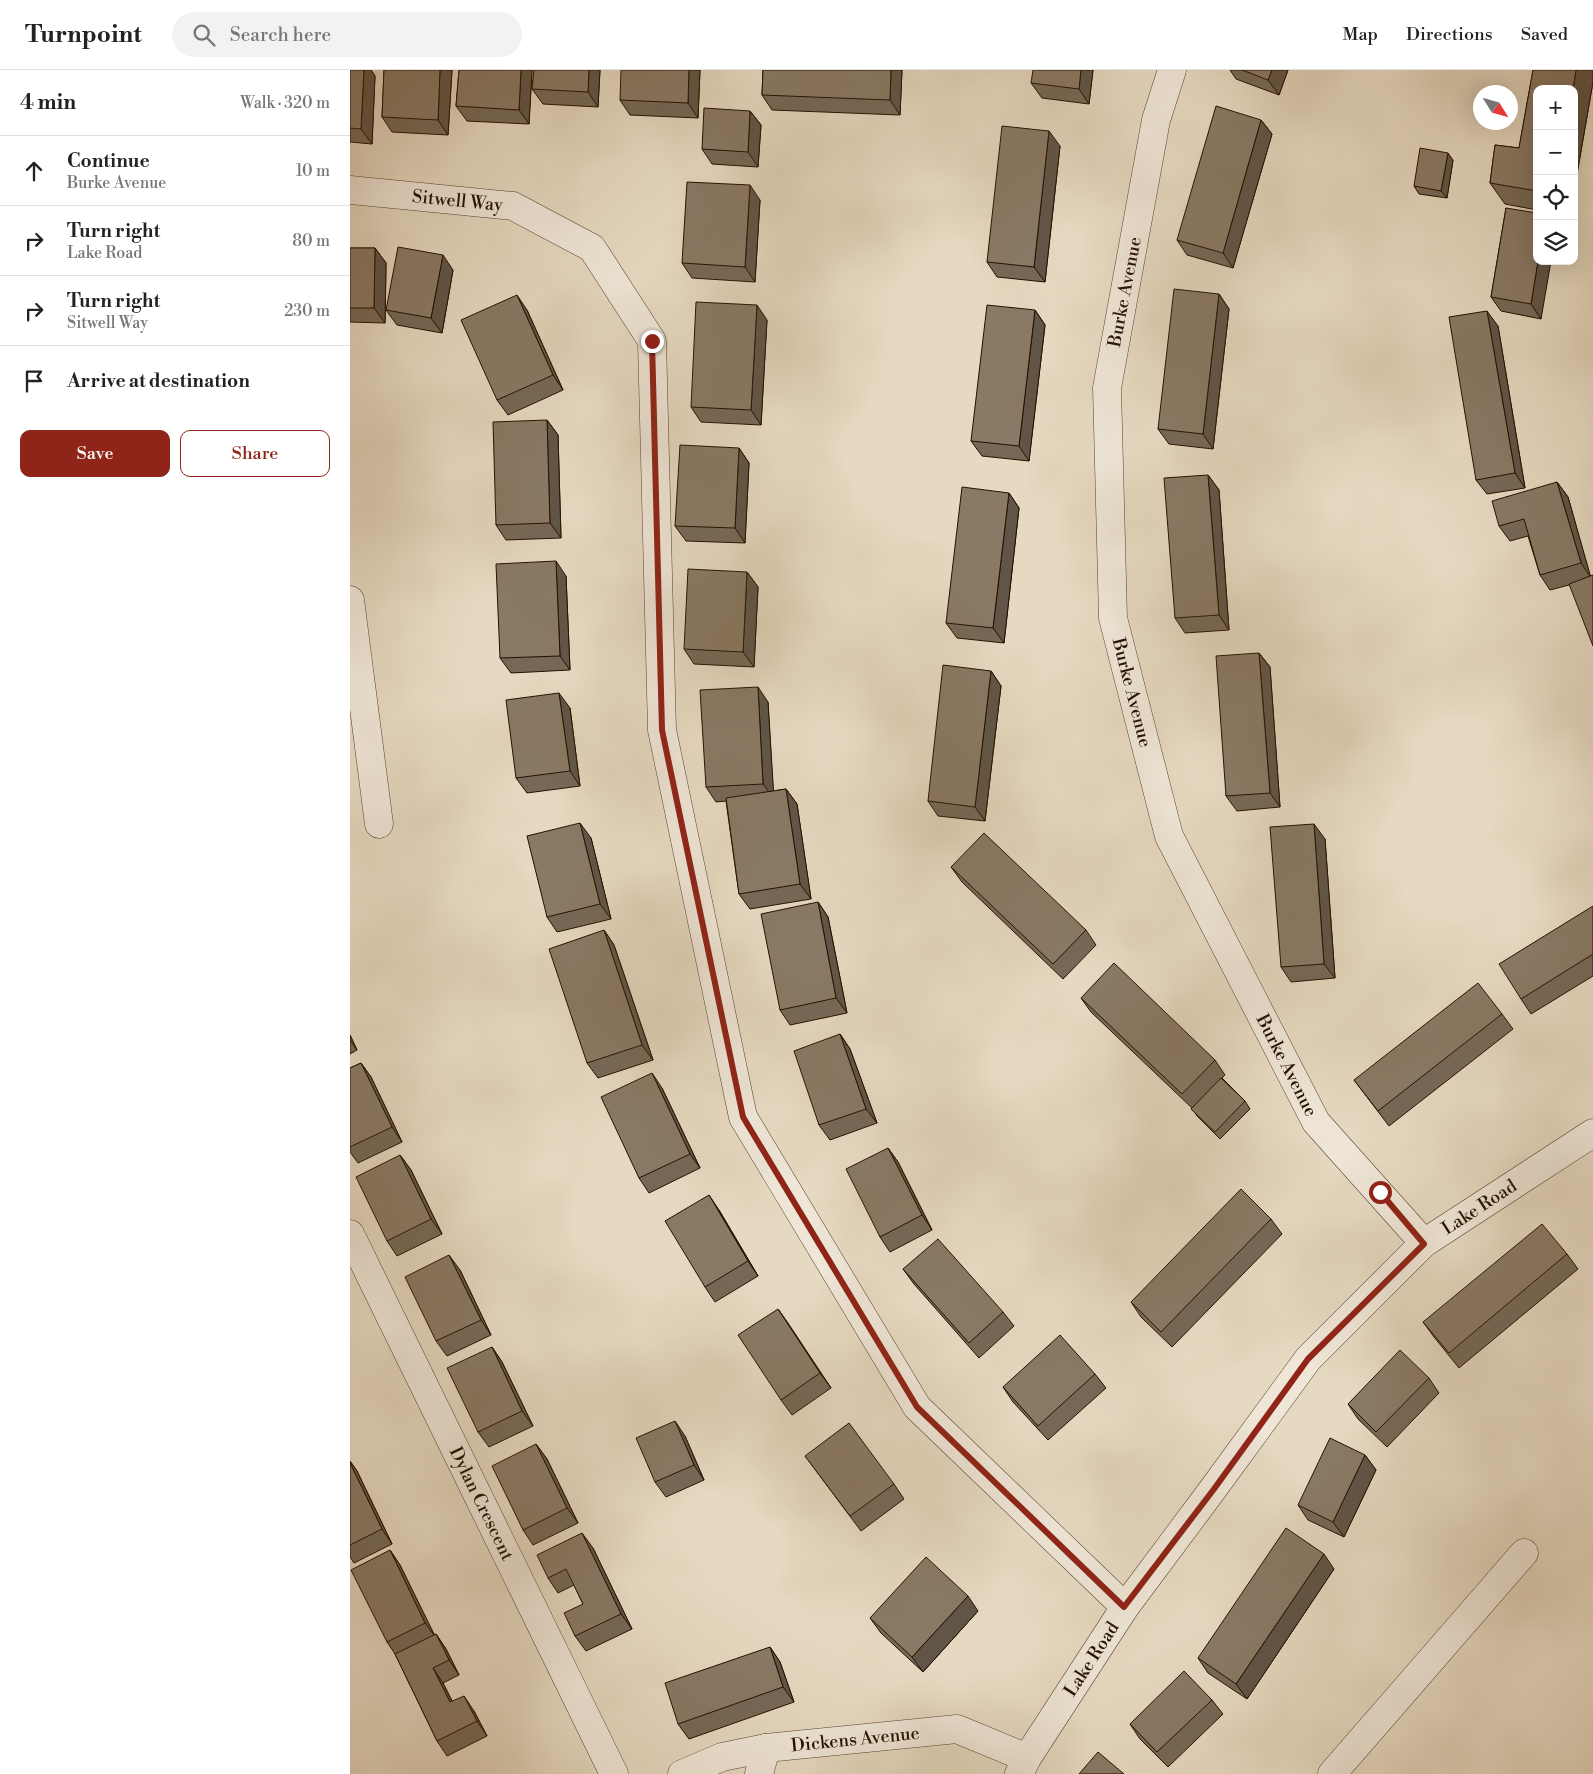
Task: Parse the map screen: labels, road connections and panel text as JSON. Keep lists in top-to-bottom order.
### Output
{
  "streets": {
    "street": [
      "Sitwell Way",
      "Burke Avenue",
      "Lake Road",
      "Dylan Crescent",
      "Dickens Avenue"
    ]
  },
  "crossings": [
    ["Sitwell Way", "Lake Road"],
    ["Burke Avenue", "Lake Road"],
    ["Lake Road", "Dickens Avenue"]
  ],
  "north": "bottom right",
  "page": {
    "header": "Turnpoint",
    "search": "Search here",
    "nav": ["Map", "Directions", "Saved"],
    "heading": ["4 min", "Walk · 320 m"],
    "map_buttons": ["+", "−"],
    "list": [
      ["Continue", "Burke Avenue", "10 m"],
      ["Turn right", "Lake Road", "80 m"],
      ["Turn right", "Sitwell Way", "230 m"],
      "Arrive at destination"
    ],
    "buttons": ["Save", "Share"]
  }
}
